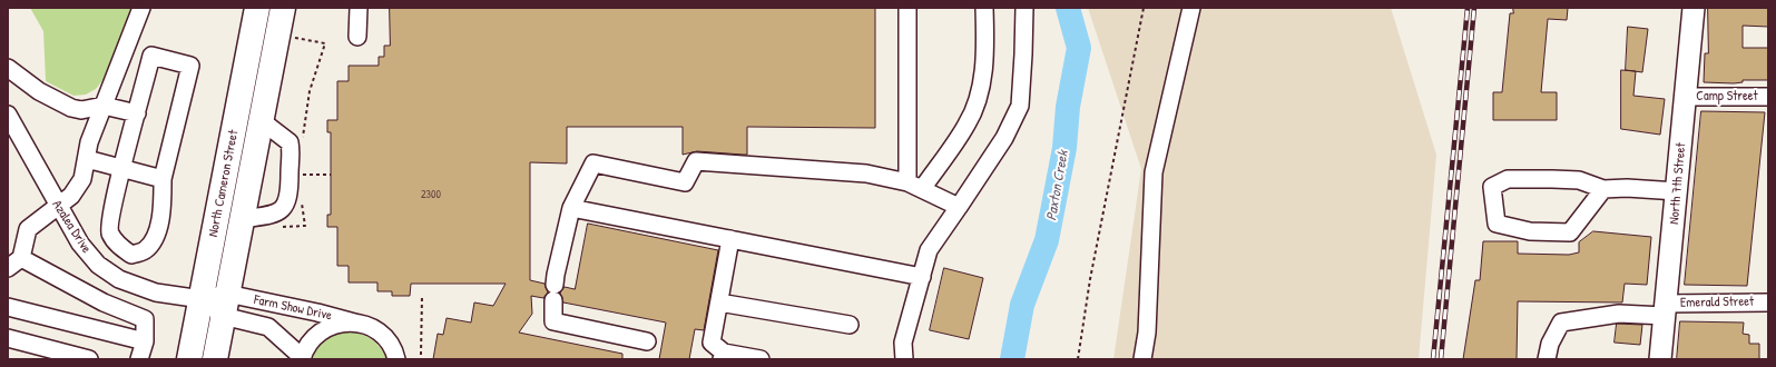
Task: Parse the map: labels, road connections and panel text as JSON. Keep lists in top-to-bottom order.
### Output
{
  "streets": {
    "highway": ["North Cameron Street"],
    "main road": ["North 7th Street"],
    "street": [
      "Camp Street",
      "Azalea Drive",
      "Emerald Street",
      "Farm Show Drive"
    ]
  },
  "crossings": [
    ["Camp Street", "North 7th Street"],
    ["North Cameron Street", "Azalea Drive"],
    ["North Cameron Street", "Farm Show Drive"],
    ["North 7th Street", "Emerald Street"],
    ["Azalea Drive", "Farm Show Drive"]
  ],
  "water": ["Paxton Creek"],
  "house_numbers": ["2300"]
}
